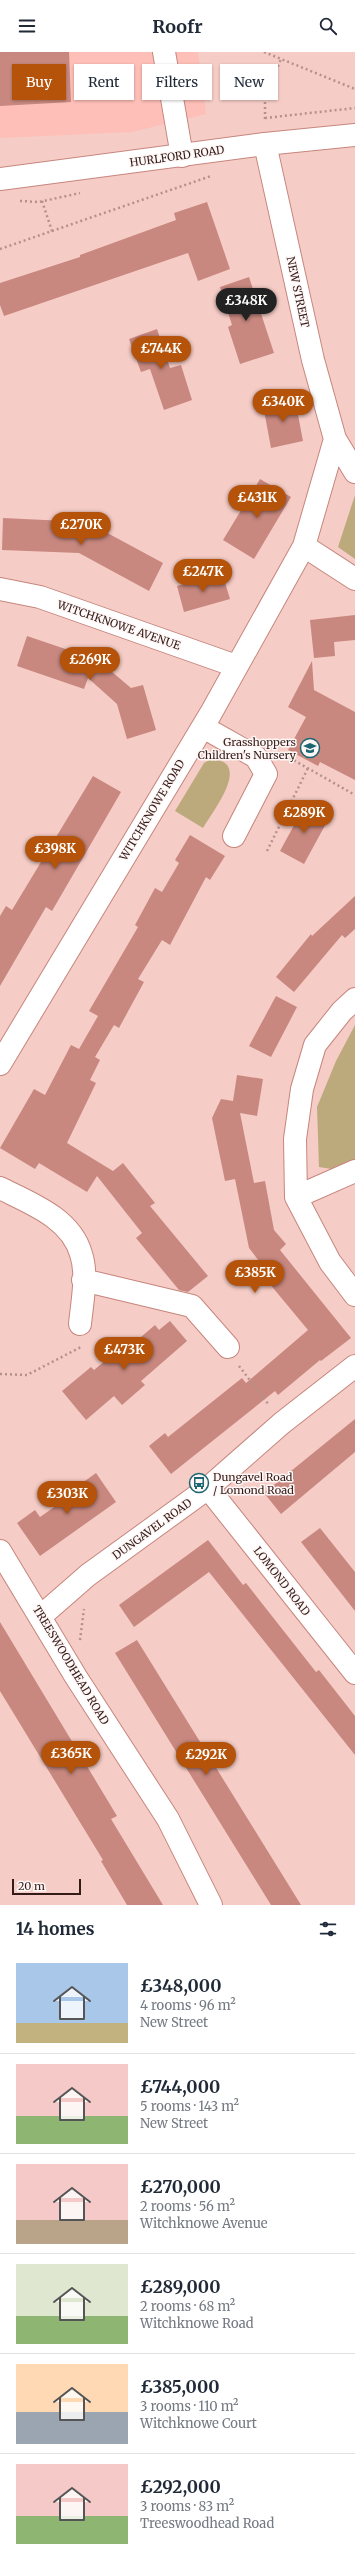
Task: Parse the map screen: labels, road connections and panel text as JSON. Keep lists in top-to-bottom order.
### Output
{
  "streets": {
    "street": [
      "HURLFORD ROAD",
      "NEW STREET",
      "WITCHKNOWE AVENUE",
      "WITCHKNOWE ROAD",
      "DUNGAVEL ROAD",
      "LOMOND ROAD",
      "TREESWOODHEAD ROAD"
    ]
  },
  "crossings": [
    ["HURLFORD ROAD", "NEW STREET"],
    ["NEW STREET", "WITCHKNOWE ROAD"],
    ["WITCHKNOWE AVENUE", "WITCHKNOWE ROAD"],
    ["DUNGAVEL ROAD", "LOMOND ROAD"],
    ["DUNGAVEL ROAD", "TREESWOODHEAD ROAD"]
  ],
  "places": {
    "school or university": ["Grasshoppers Children's Nursery"],
    "bus stop": ["Dungavel Road / Lomond Road"]
  },
  "scale_bar": "20 m",
  "page": {
    "header": "Roofr",
    "chip": [
      "Buy",
      "Rent",
      "Filters",
      "New"
    ],
    "price": [
      "£348K",
      "£744K",
      "£340K",
      "£431K",
      "£270K",
      "£247K",
      "£269K",
      "£289K",
      "£398K",
      "£385K",
      "£473K",
      "£303K",
      "£365K",
      "£292K"
    ],
    "scale": "20 m",
    "heading": "14 homes",
    "list": [
      {
        "name": "£348,000",
        "note": "4 rooms · 96 m² · New Street"
      },
      {
        "name": "£744,000",
        "note": "5 rooms · 143 m² · New Street"
      },
      {
        "name": "£270,000",
        "note": "2 rooms · 56 m² · Witchknowe Avenue"
      },
      {
        "name": "£289,000",
        "note": "2 rooms · 68 m² · Witchknowe Road"
      },
      {
        "name": "£385,000",
        "note": "3 rooms · 110 m² · Witchknowe Court"
      },
      {
        "name": "£292,000",
        "note": "3 rooms · 83 m² · Treeswoodhead Road"
      }
    ]
  }
}
